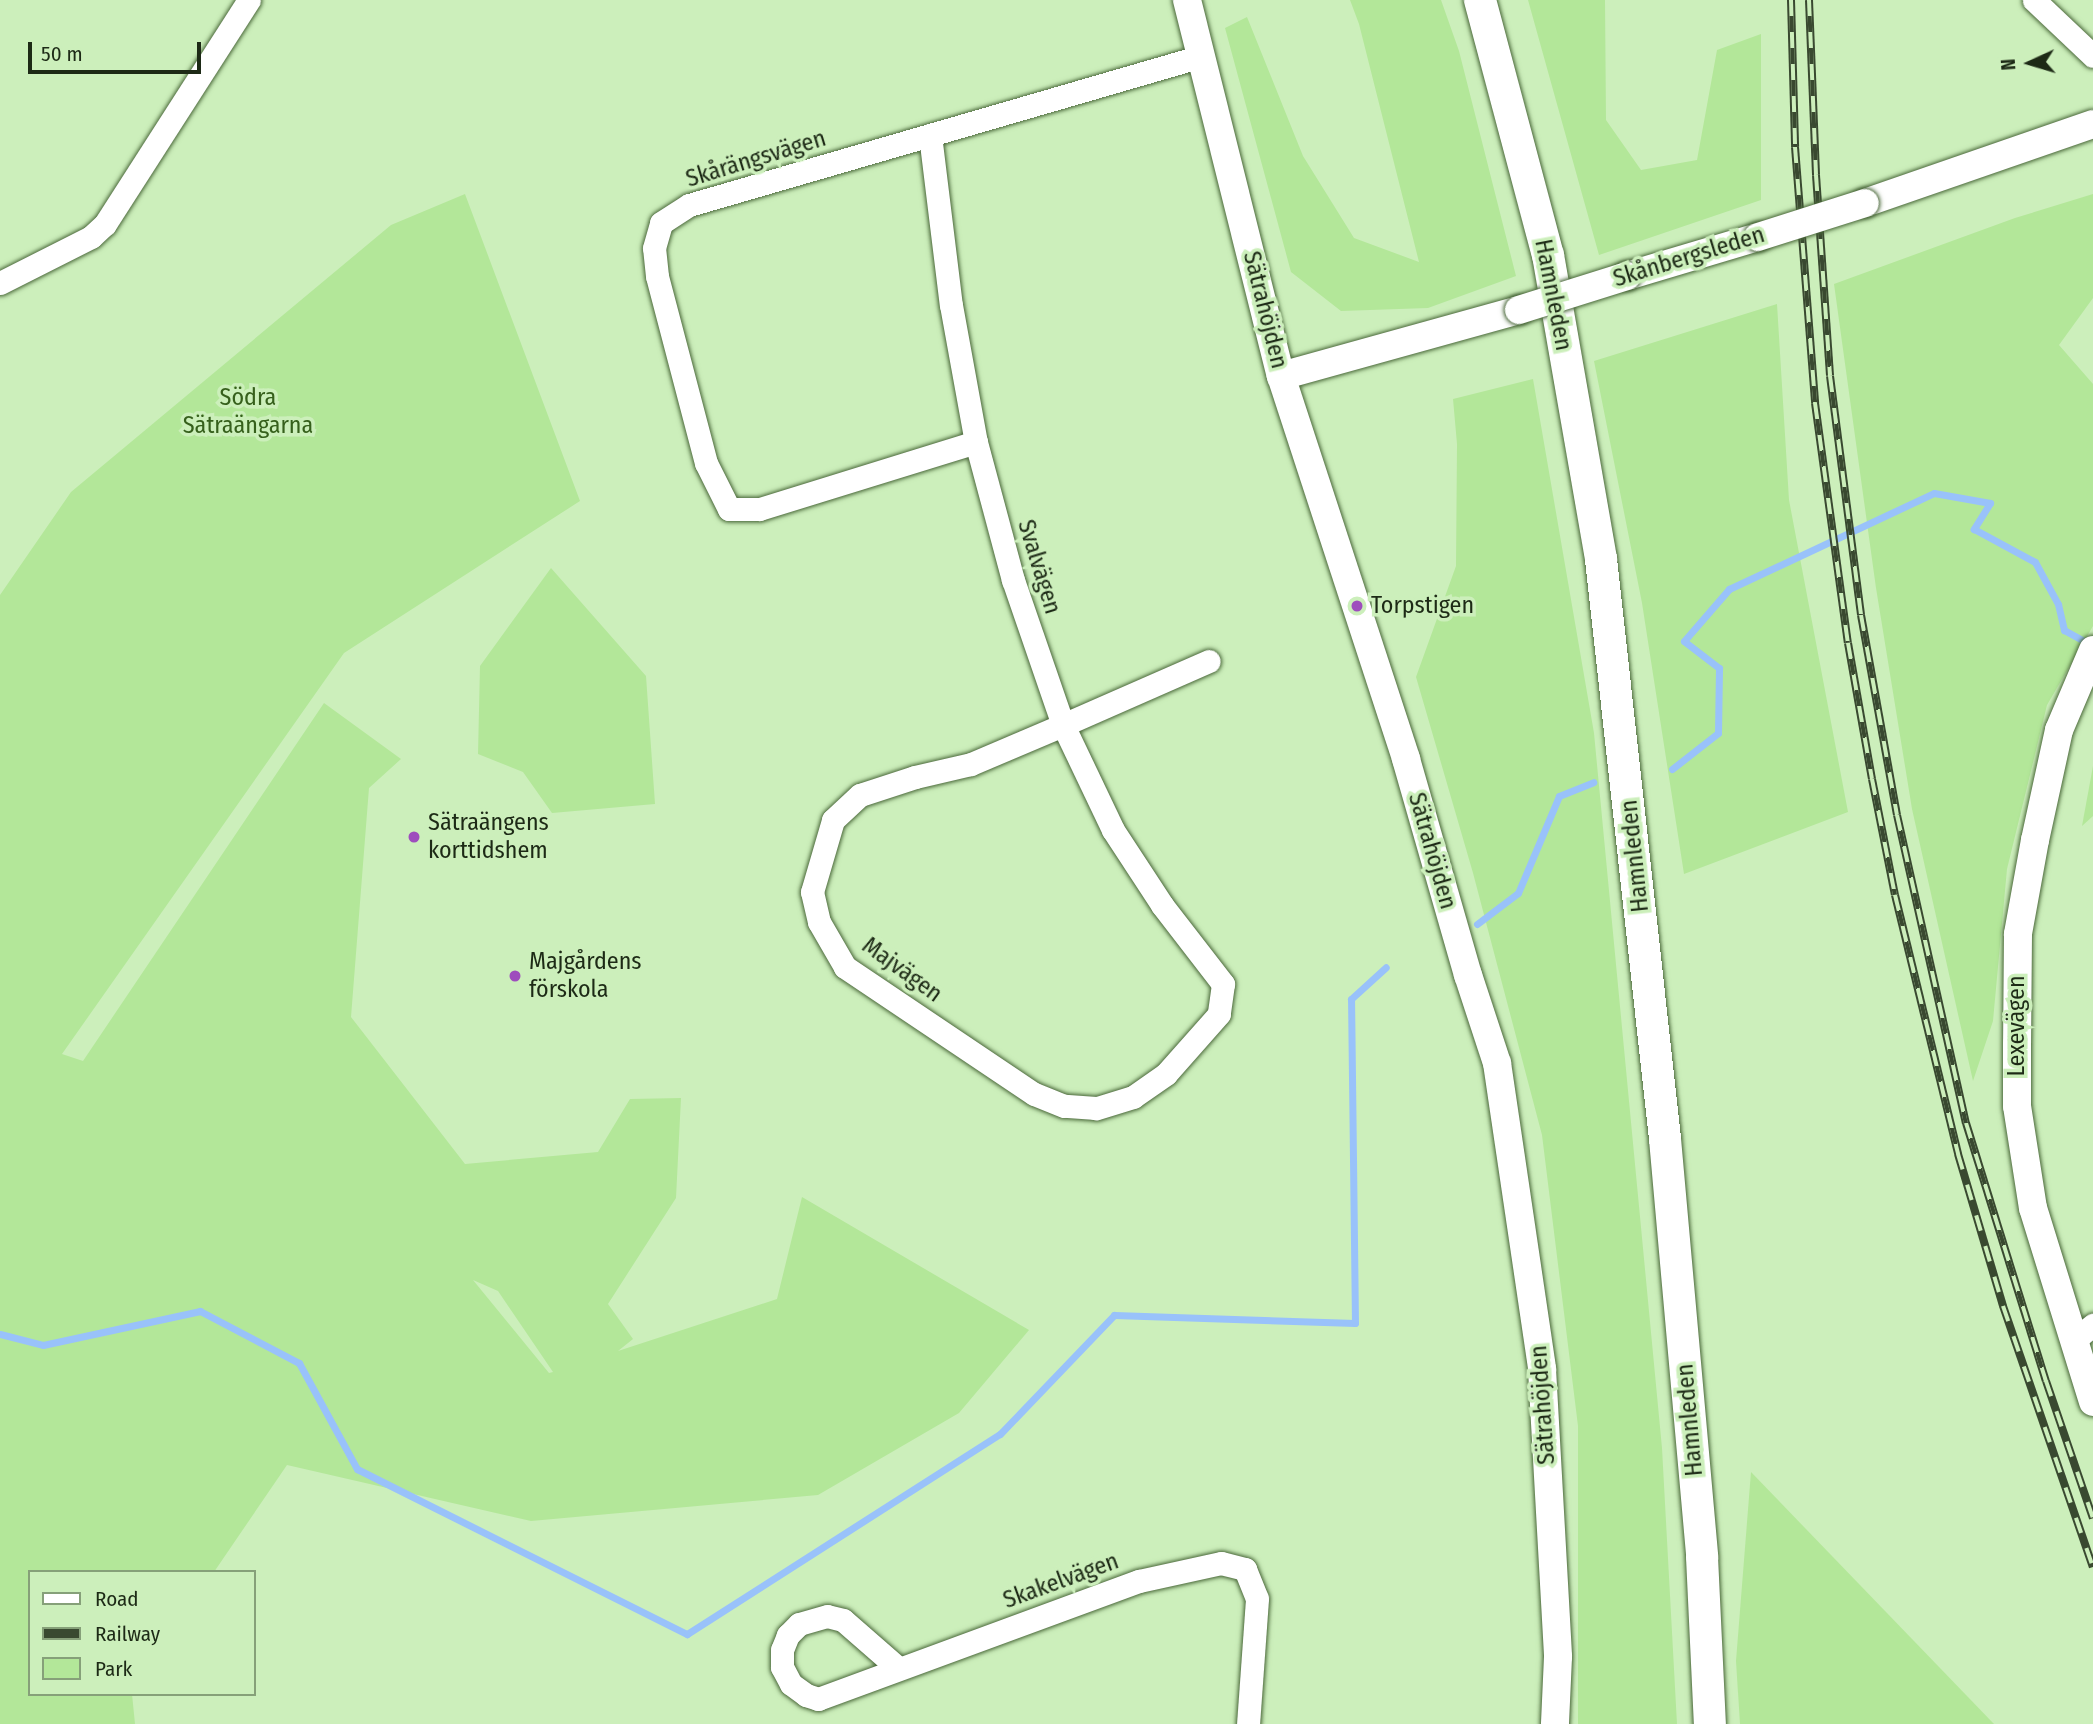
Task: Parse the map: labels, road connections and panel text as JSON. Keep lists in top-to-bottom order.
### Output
{
  "streets": {
    "main road": ["Hamnleden"],
    "street": [
      "Skårängsvägen",
      "Skånbergsleden",
      "Sätrahöjden",
      "Svalvägen",
      "Majvägen",
      "Lexevägen",
      "Skakelvägen"
    ]
  },
  "crossings": [
    ["Skårängsvägen", "Sätrahöjden"],
    ["Skårängsvägen", "Svalvägen"],
    ["Skånbergsleden", "Sätrahöjden"],
    ["Svalvägen", "Majvägen"]
  ],
  "parks": ["Södra Sätraängarna"],
  "places": ["Torpstigen", "Sätraängens korttidshem", "Majgårdens förskola"],
  "legend": ["Road", "Railway", "Park"],
  "scale_bar": "50 m",
  "north": "left"
}
